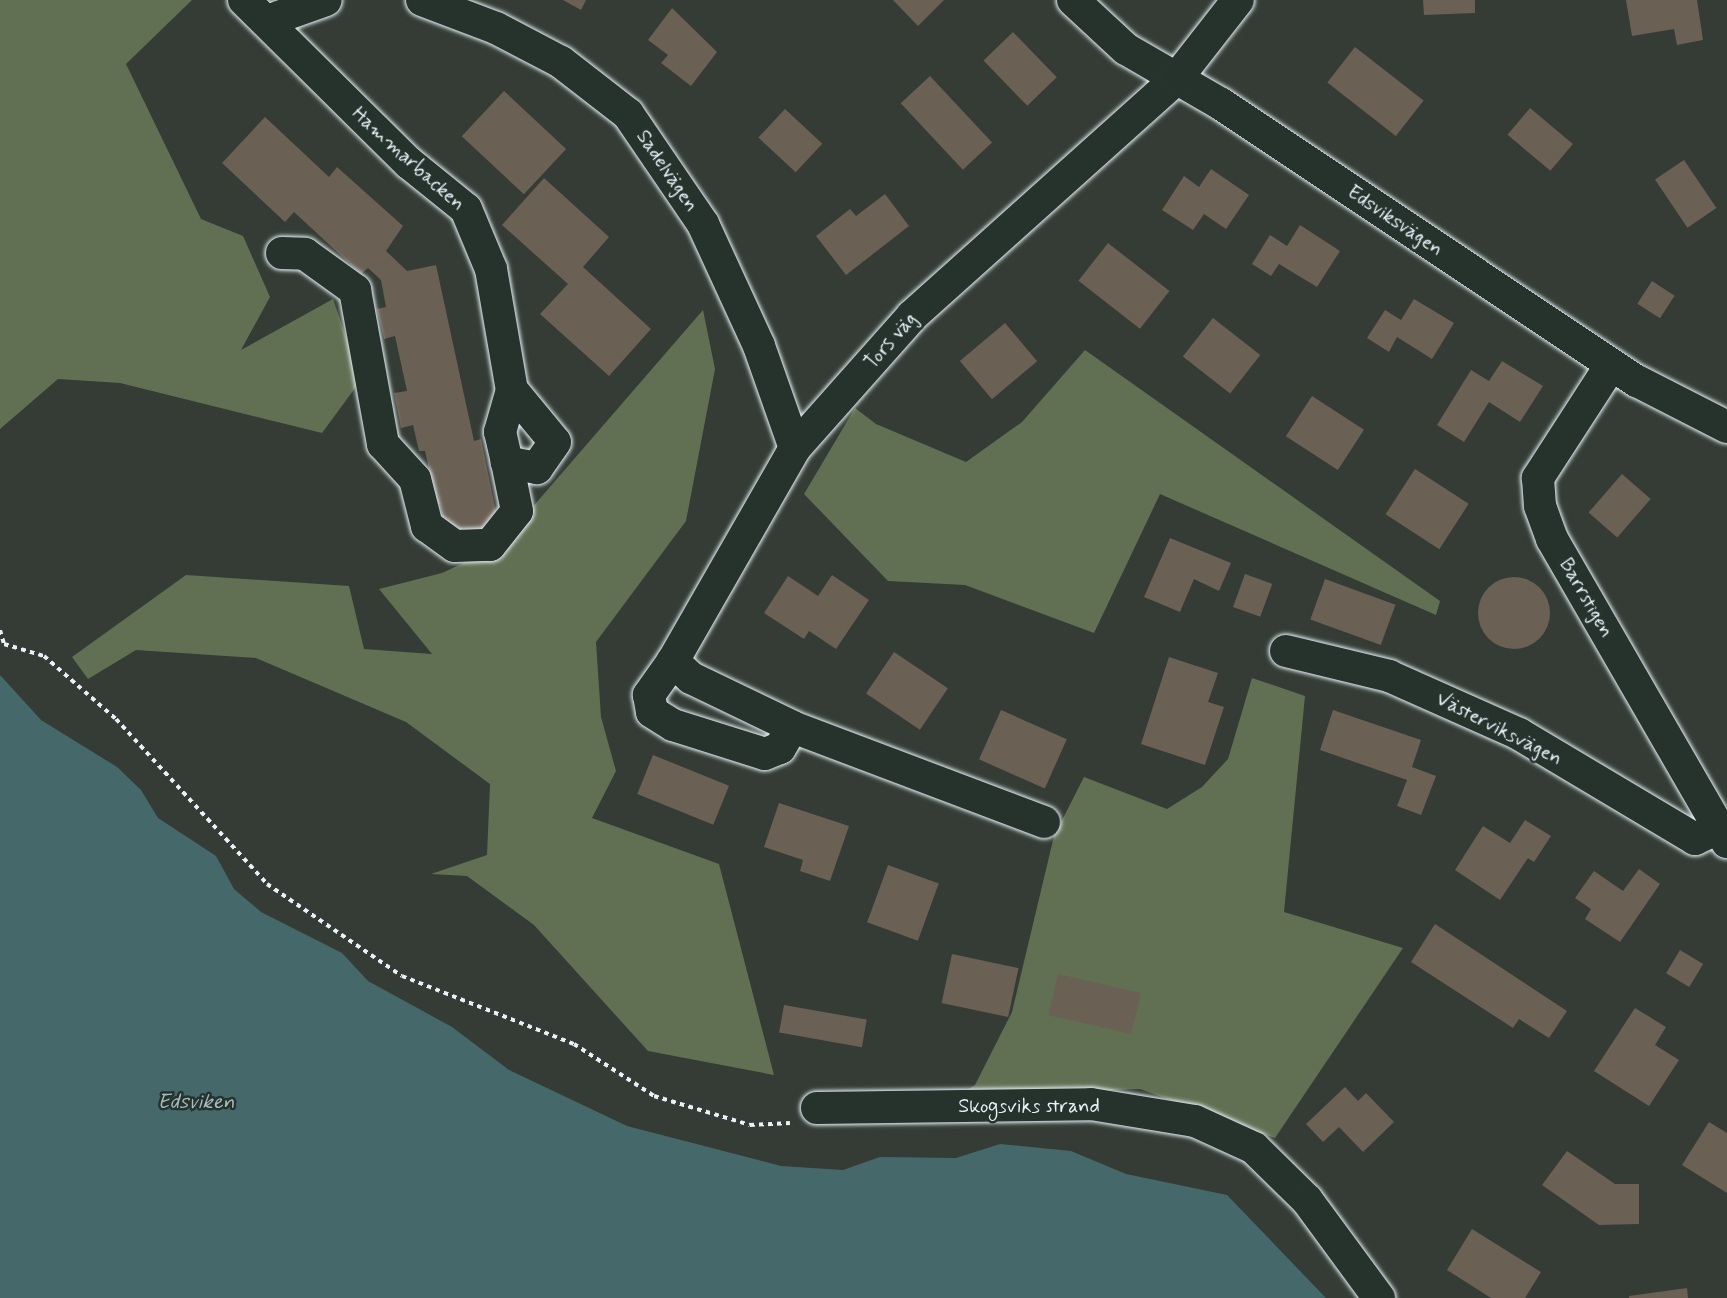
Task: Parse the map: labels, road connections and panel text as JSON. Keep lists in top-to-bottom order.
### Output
{
  "streets": {
    "street": [
      "Hammarbacken",
      "Sadelvägen",
      "Edsviksvägen",
      "Tors väg",
      "Barrstigen",
      "Västerviksvägen",
      "Skogsviks strand"
    ]
  },
  "crossings": [
    ["Sadelvägen", "Tors väg"],
    ["Edsviksvägen", "Tors väg"],
    ["Edsviksvägen", "Barrstigen"],
    ["Barrstigen", "Västerviksvägen"]
  ],
  "water": ["Edsviken"]
}
